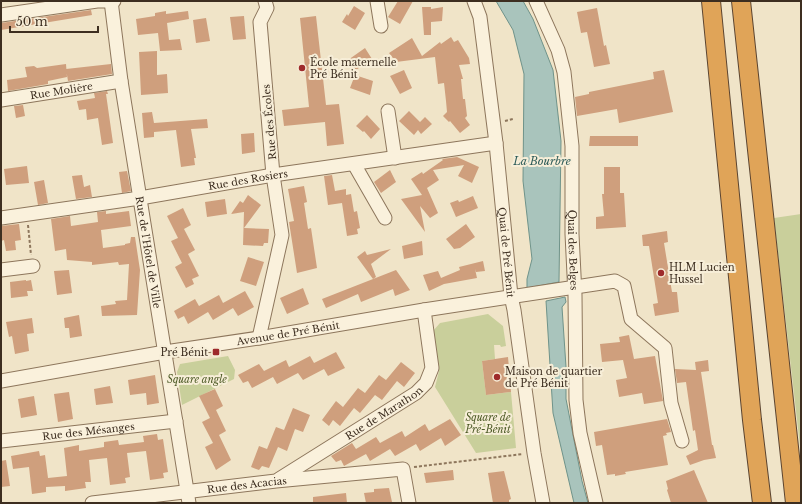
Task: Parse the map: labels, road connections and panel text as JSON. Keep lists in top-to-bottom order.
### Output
{
  "streets": {
    "street": [
      "Rue Molière",
      "Rue des Écoles",
      "Rue des Rosiers",
      "Quai des Belges",
      "Rue de l'Hôtel de Ville",
      "Quai de Pré Bénit",
      "Avenue de Pré Bénit",
      "Rue de Marathon",
      "Rue des Mésanges",
      "Rue des Acacias"
    ]
  },
  "crossings": [
    ["Rue Molière", "Rue de l'Hôtel de Ville"],
    ["Rue des Écoles", "Rue des Rosiers"],
    ["Rue des Écoles", "Avenue de Pré Bénit"],
    ["Rue des Rosiers", "Rue de l'Hôtel de Ville"],
    ["Rue des Rosiers", "Quai de Pré Bénit"],
    ["Quai des Belges", "Avenue de Pré Bénit"],
    ["Rue de l'Hôtel de Ville", "Avenue de Pré Bénit"],
    ["Rue de l'Hôtel de Ville", "Rue des Mésanges"],
    ["Rue de l'Hôtel de Ville", "Rue des Acacias"],
    ["Quai de Pré Bénit", "Avenue de Pré Bénit"],
    ["Avenue de Pré Bénit", "Rue de Marathon"],
    ["Rue de Marathon", "Rue des Acacias"]
  ],
  "water": ["La Bourbre"],
  "parks": ["Square angle", "Square de Pré-Bénit"],
  "places": {
    "other": ["École maternelle Pré Bénit", "HLM Lucien Hussel", "Maison de quartier de Pré Bénit"],
    "transit": ["Pré Bénit"]
  },
  "scale_bar": "50 m"
}
